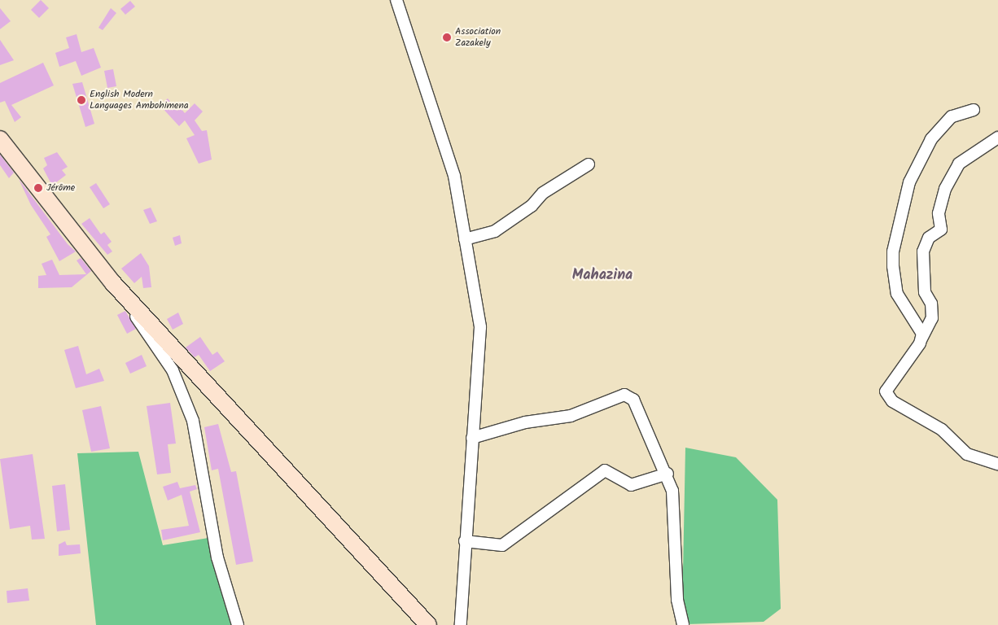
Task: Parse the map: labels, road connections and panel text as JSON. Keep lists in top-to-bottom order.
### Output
{
  "districts": ["Mahazina"],
  "places": ["Association Zazakely", "English Modern Languages Ambohimena", "Jérôme"]
}
